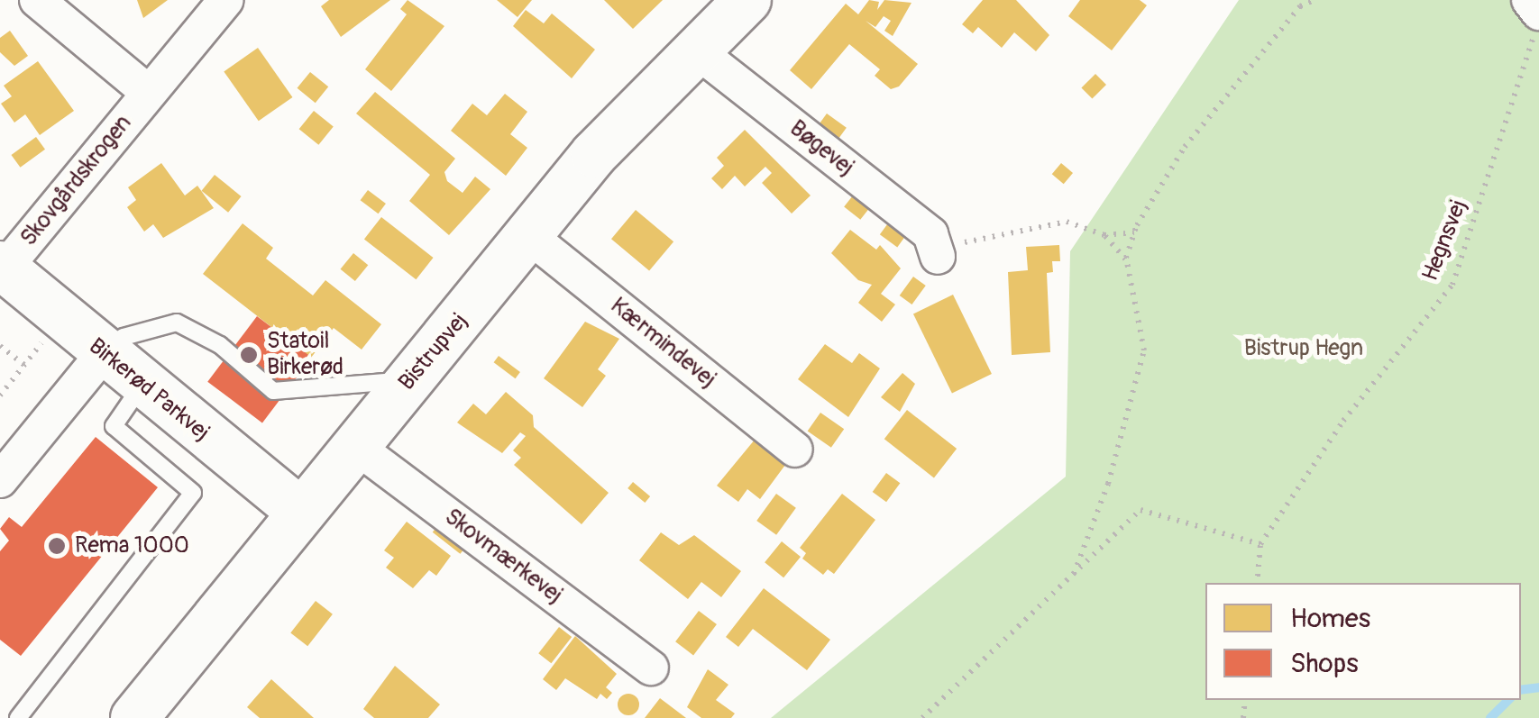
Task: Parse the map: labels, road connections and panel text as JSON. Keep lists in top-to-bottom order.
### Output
{
  "streets": {
    "main road": ["Bistrupvej", "Birkerød Parkvej"],
    "street": [
      "Bøgevej",
      "Skovgårdskrogen",
      "Kærmindevej",
      "Skovmærkevej"
    ],
    "path": ["Hegnsvej"]
  },
  "crossings": [
    ["Bøgevej", "Bistrupvej"],
    ["Skovgårdskrogen", "Birkerød Parkvej"],
    ["Kærmindevej", "Bistrupvej"],
    ["Bistrupvej", "Birkerød Parkvej"],
    ["Bistrupvej", "Skovmærkevej"]
  ],
  "parks": ["Bistrup Hegn"],
  "places": ["Statoil Birkerød", "Rema 1000"],
  "legend": ["Homes", "Shops"]
}
